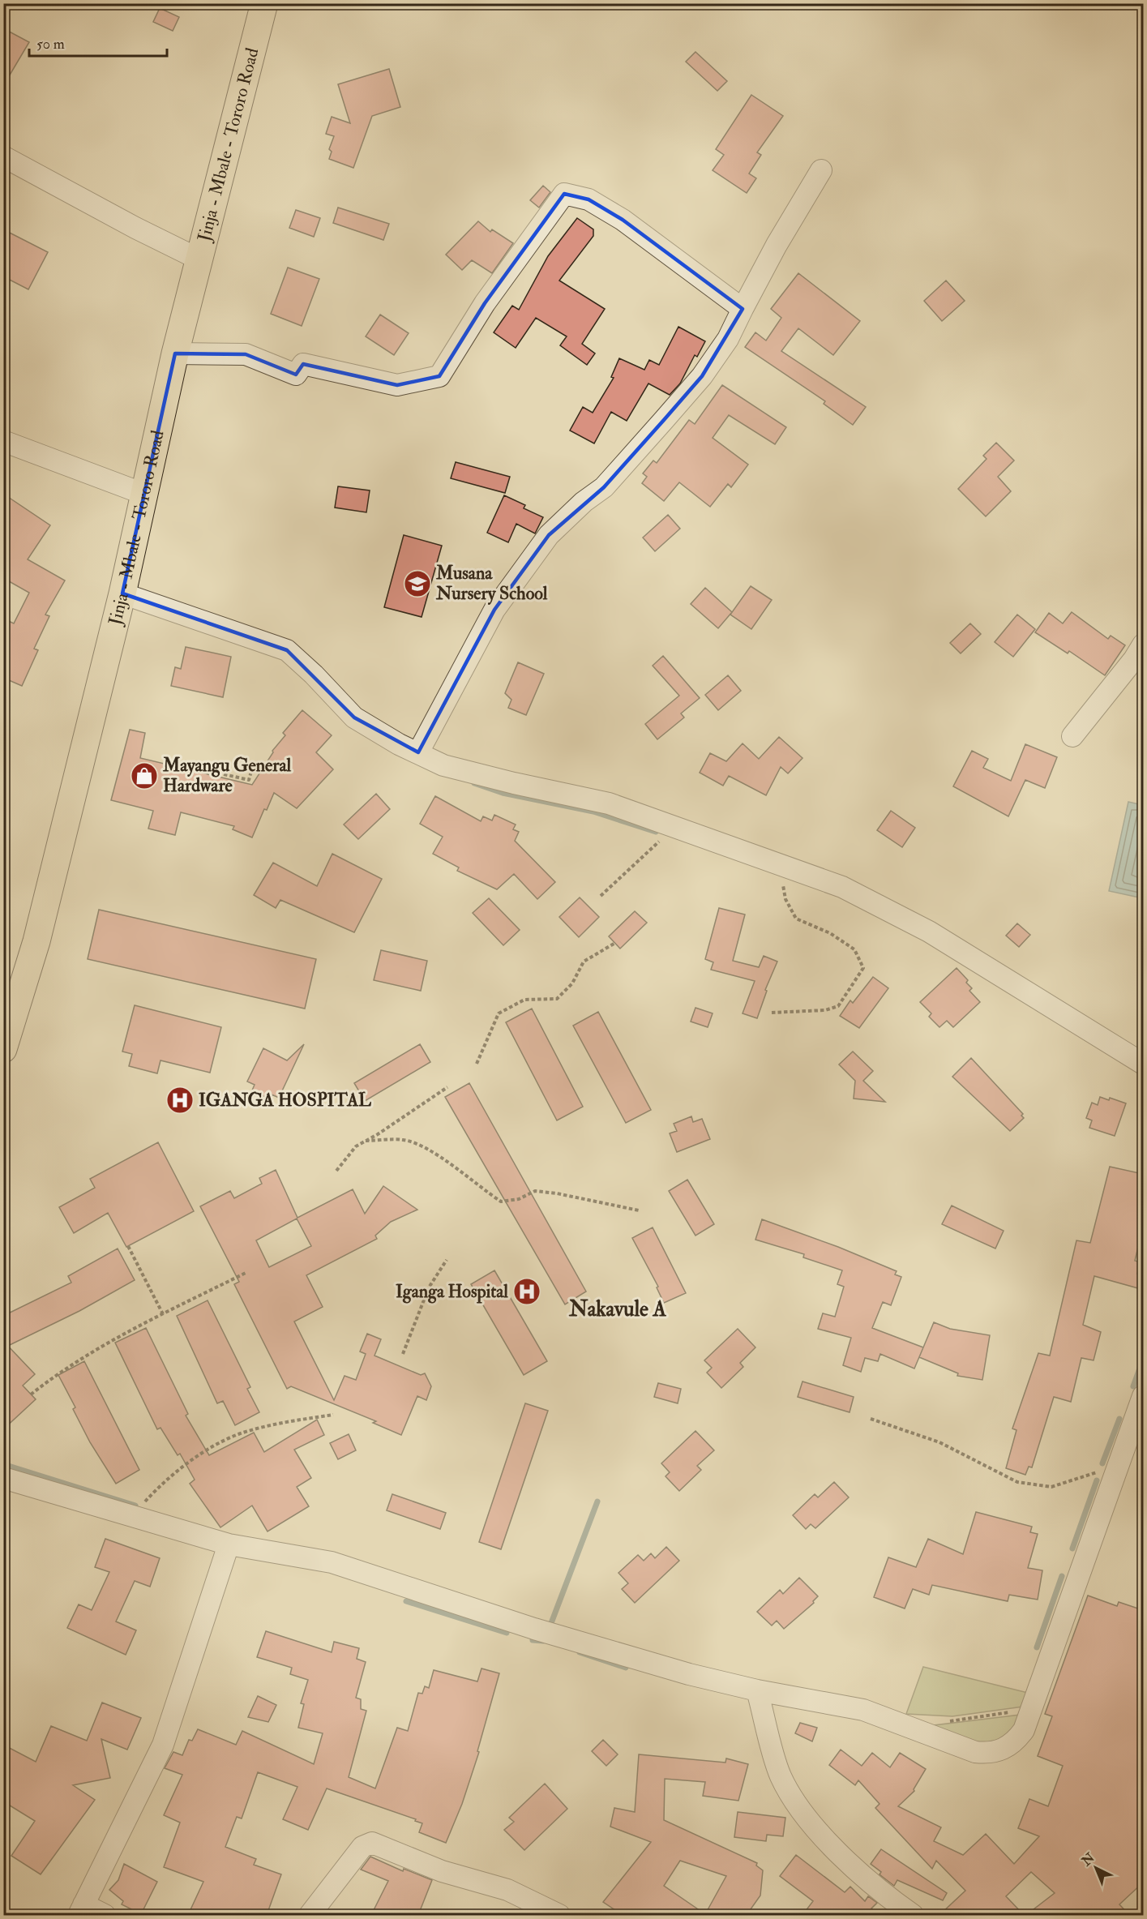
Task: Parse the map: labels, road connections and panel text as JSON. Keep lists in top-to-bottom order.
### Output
{
  "streets": {
    "main road": ["Jinja - Mbale - Tororo Road"]
  },
  "districts": ["Nakavule A"],
  "places": {
    "school or university": ["Musana Nursery School"],
    "shop": ["Mayangu General Hardware"],
    "hospital": ["IGANGA HOSPITAL", "Iganga Hospital"]
  },
  "scale_bar": "50 m",
  "north": "top left"
}
